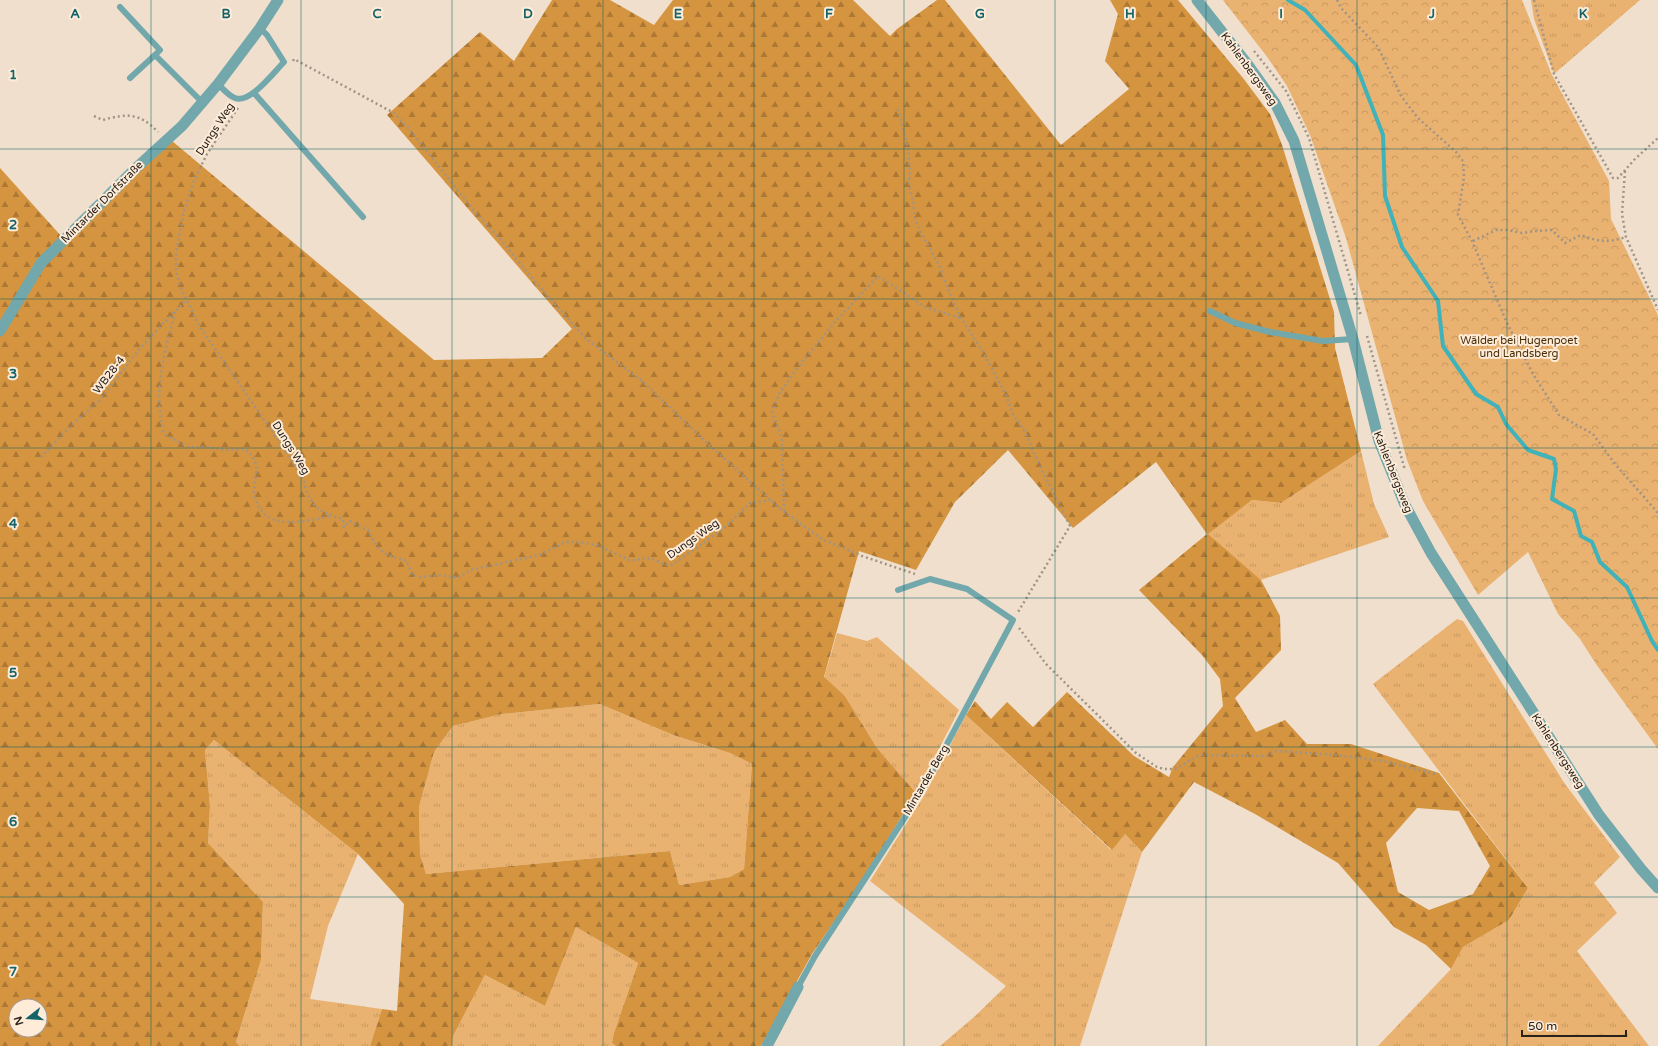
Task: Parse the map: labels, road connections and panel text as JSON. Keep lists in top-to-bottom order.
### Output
{
  "streets": {
    "street": ["Kahlenbergsweg", "Mintarder Dorfstraße", "Mintarder Berg"],
    "path": ["Dungs Weg", "WB28-4"]
  },
  "crossings": [
    ["Dungs Weg", "WB28-4"]
  ],
  "parks": ["Wälder bei Hugenpoet und Landsberg"],
  "scale_bar": "50 m",
  "north": "left",
  "grid": {
    "columns": [
      "A",
      "B",
      "C",
      "D",
      "E",
      "F",
      "G",
      "H",
      "I",
      "J",
      "K"
    ],
    "rows": [
      "1",
      "2",
      "3",
      "4",
      "5",
      "6",
      "7"
    ]
  }
}
